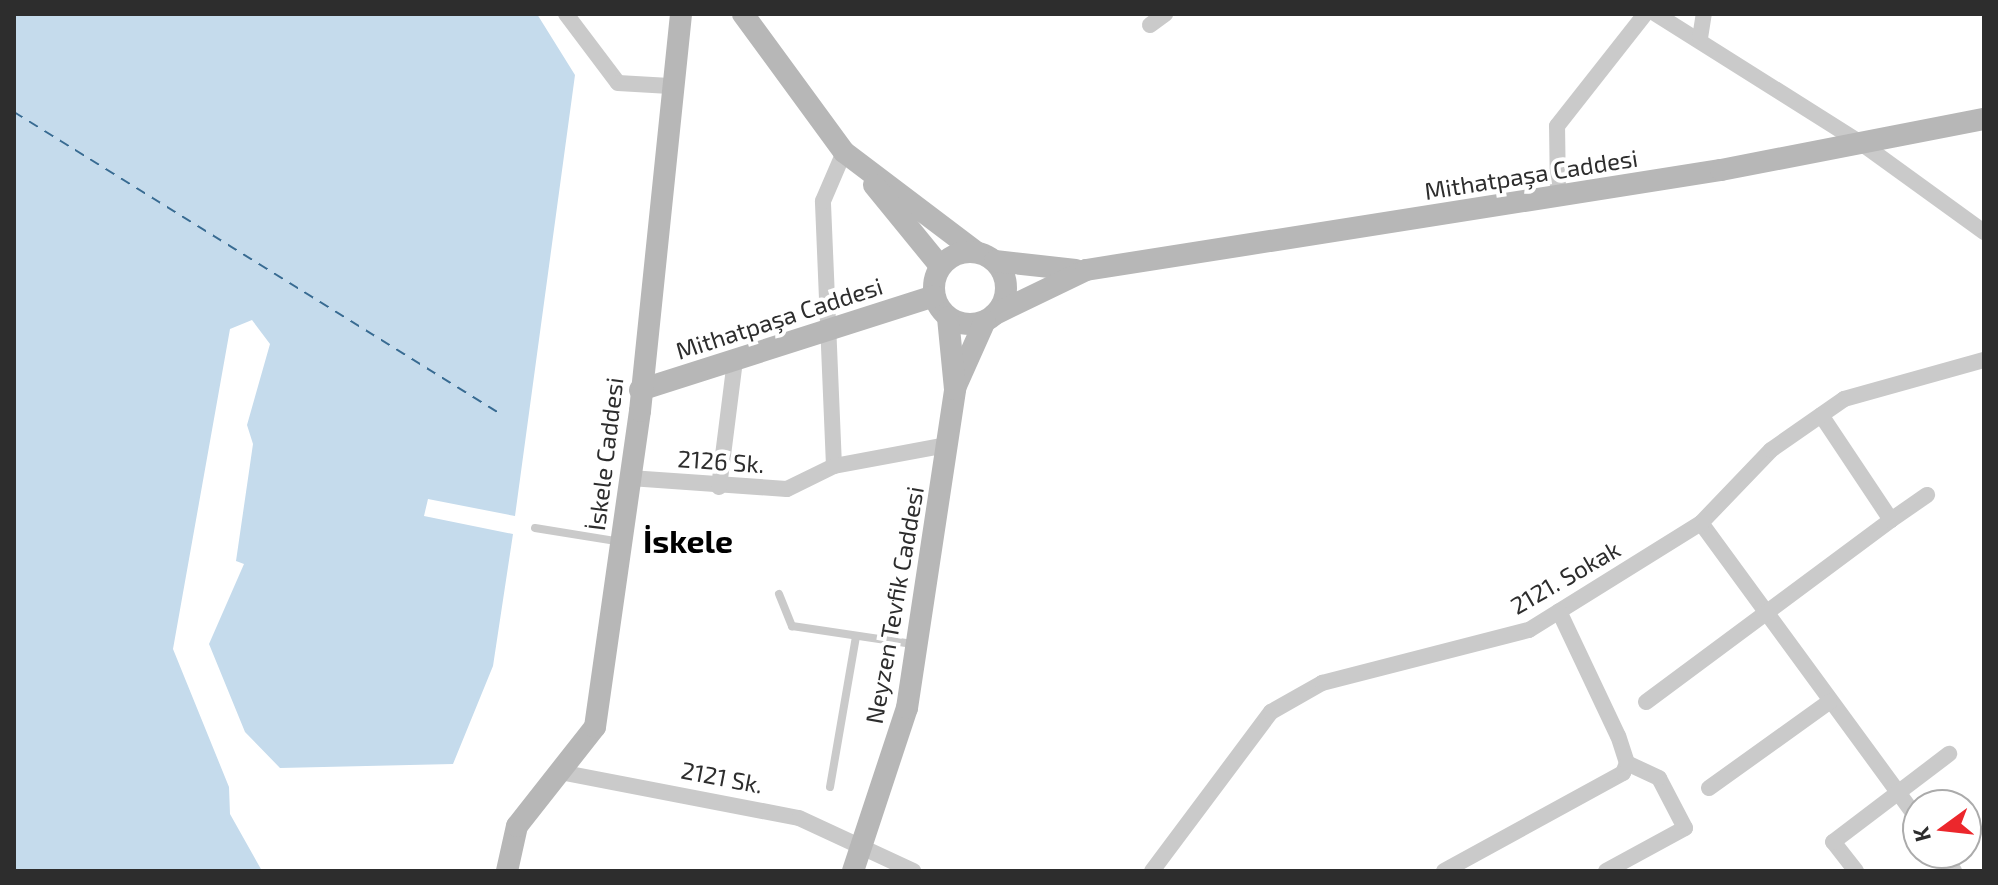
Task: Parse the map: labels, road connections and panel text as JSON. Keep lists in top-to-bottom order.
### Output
{
  "streets": {
    "street": [
      "Mithatpaşa Caddesi",
      "İskele Caddesi",
      "2126 Sk.",
      "2121. Sokak",
      "Neyzen Tevfik Caddesi",
      "2121 Sk."
    ]
  },
  "crossings": [
    ["Mithatpaşa Caddesi", "İskele Caddesi"],
    ["İskele Caddesi", "2126 Sk."],
    ["İskele Caddesi", "2121 Sk."],
    ["2126 Sk.", "Neyzen Tevfik Caddesi"],
    ["Neyzen Tevfik Caddesi", "2121 Sk."]
  ],
  "districts": ["İskele"],
  "north": "left"
}
